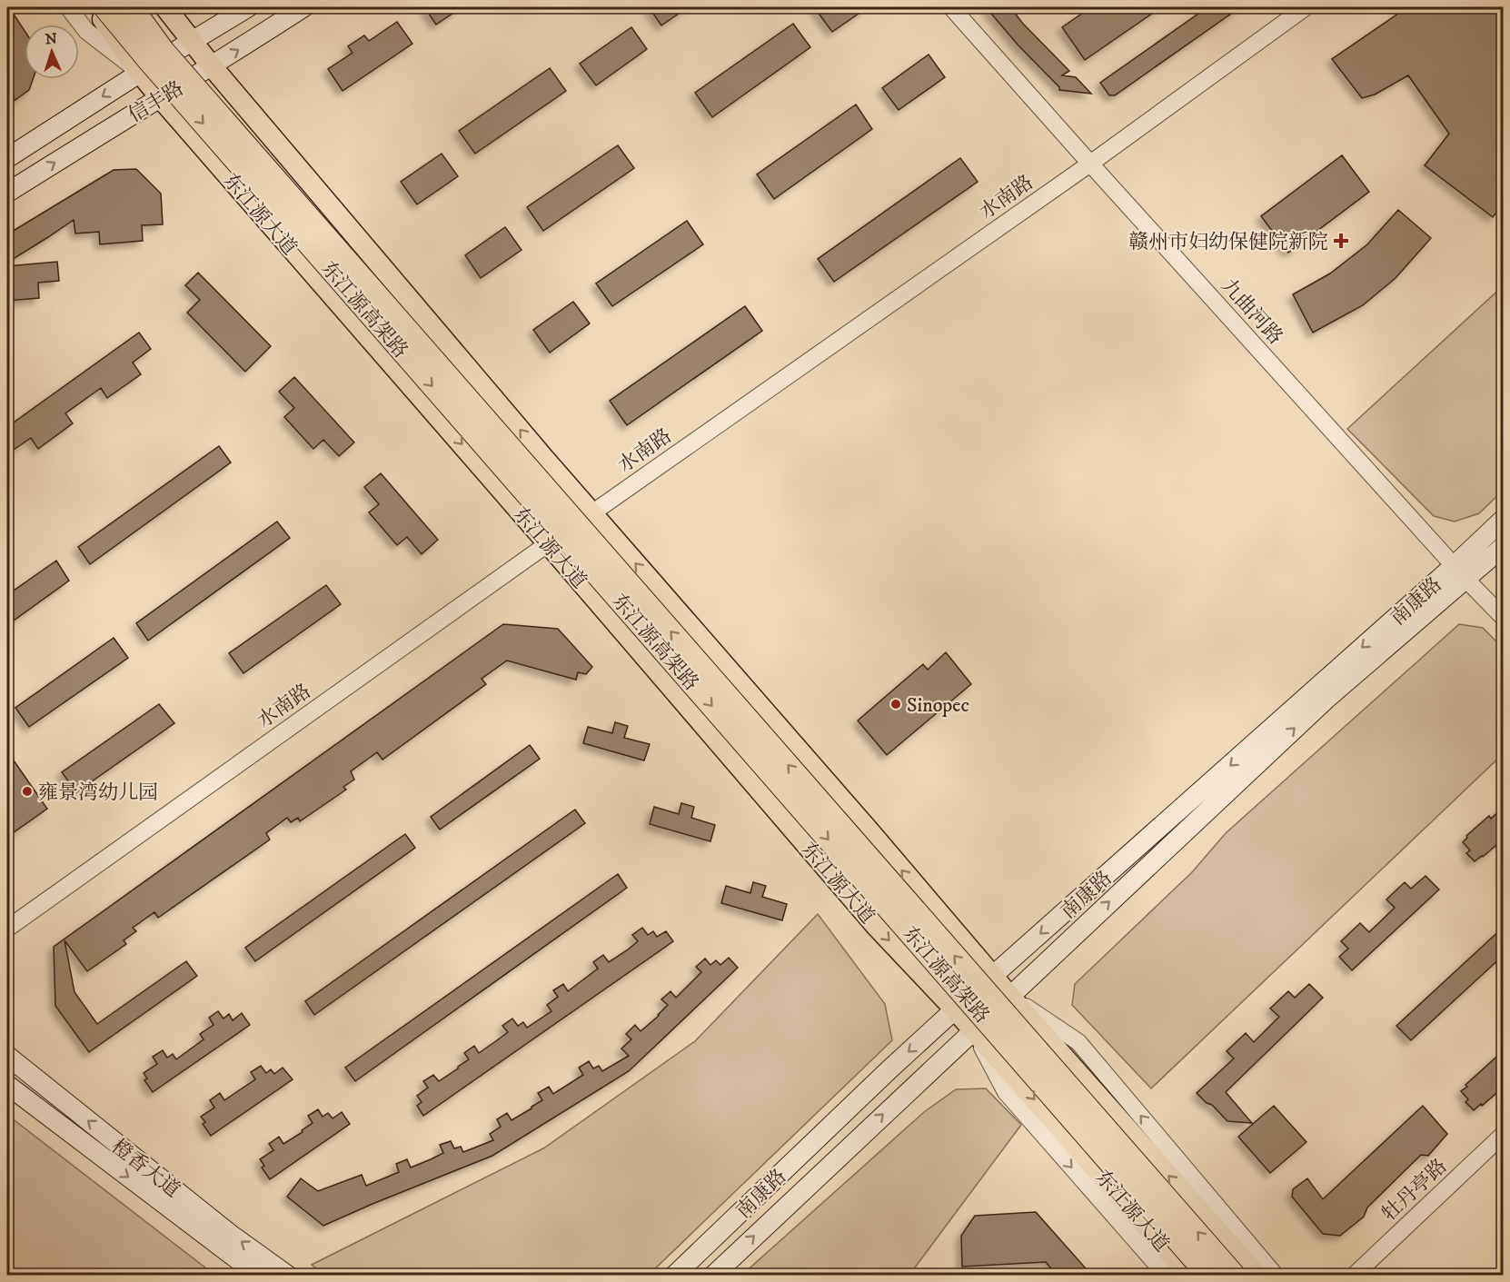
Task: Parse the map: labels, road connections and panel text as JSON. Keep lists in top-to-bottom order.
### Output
{
  "streets": {
    "highway": ["东江源高架路"],
    "main road": [
      "信丰路",
      "东江源大道",
      "南康路",
      "橙香大道"
    ],
    "street": ["水南路", "九曲河路", "牡丹亭路"]
  },
  "crossings": [
    ["信丰路", "东江源大道"],
    ["水南路", "东江源大道"],
    ["水南路", "九曲河路"],
    ["东江源大道", "南康路"],
    ["九曲河路", "南康路"]
  ],
  "places": {
    "health": ["赣州市妇幼保健院新院"],
    "other": ["Sinopec", "雍景湾幼儿园"]
  },
  "north": "top"
}
